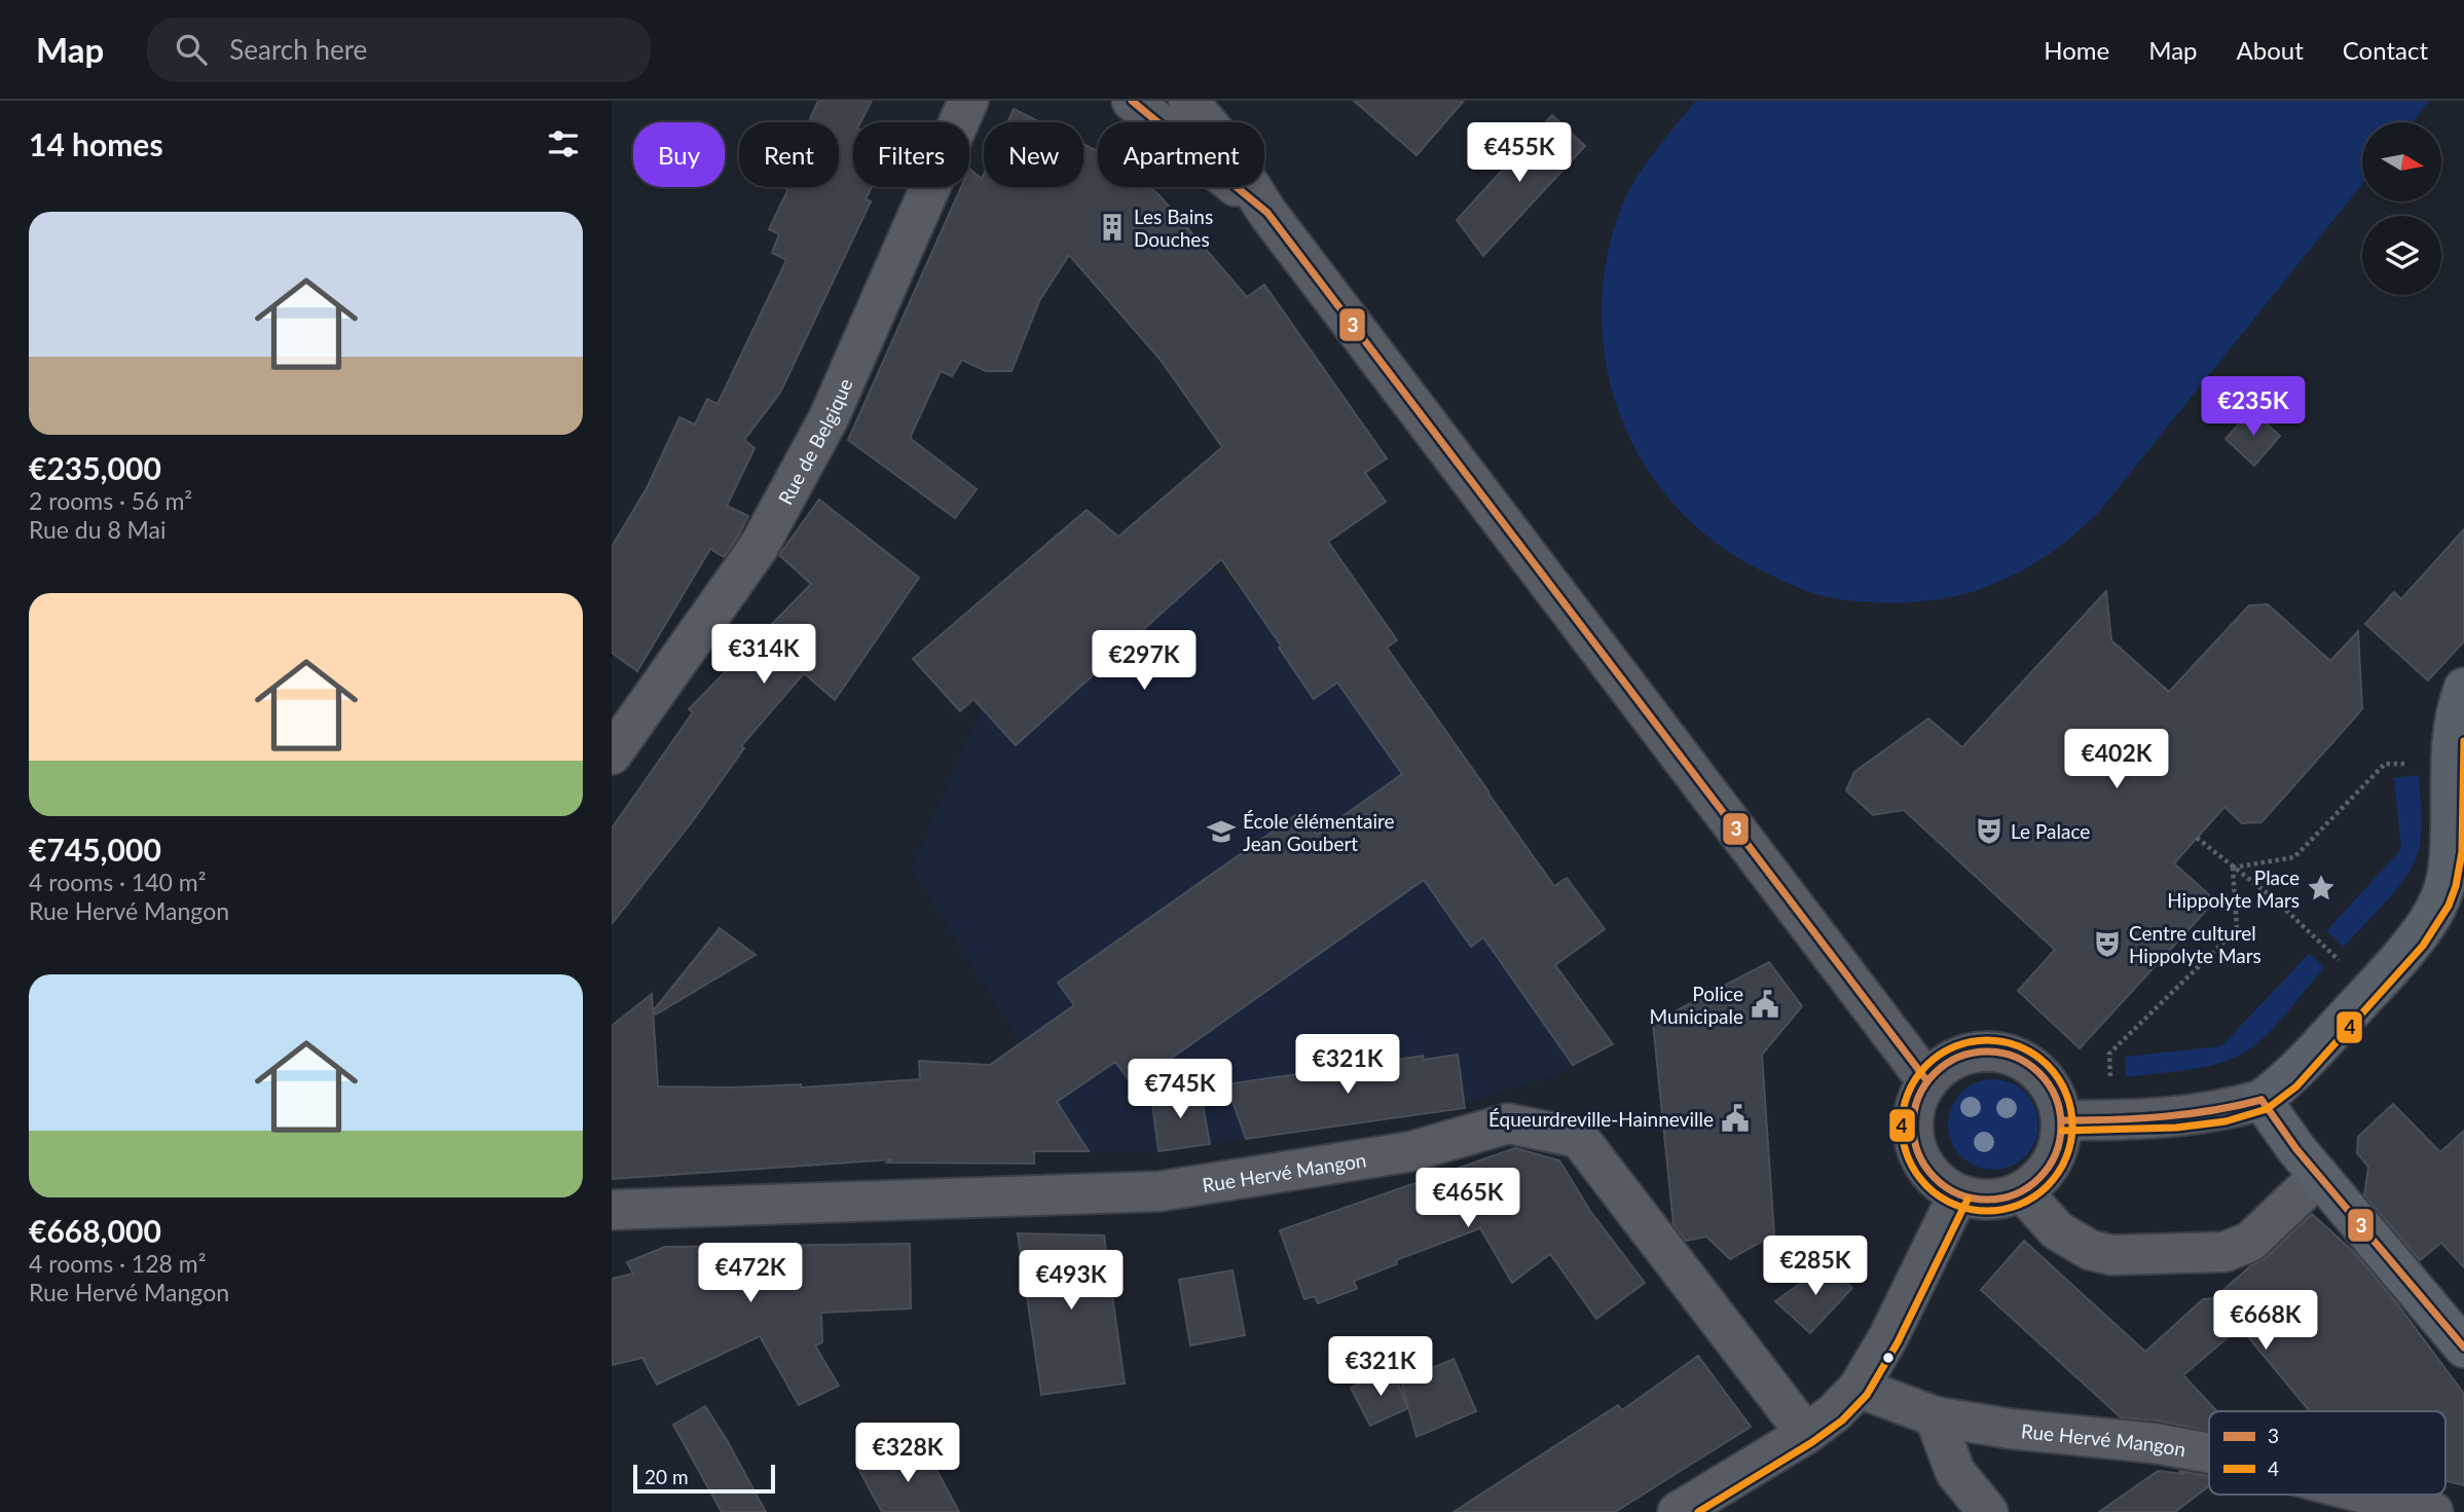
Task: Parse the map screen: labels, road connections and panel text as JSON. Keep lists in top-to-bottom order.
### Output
{
  "streets": {
    "street": ["Rue de Belgique", "Rue Hervé Mangon"]
  },
  "places": {
    "building": ["Les Bains Douches"],
    "theatre": ["Le Palace", "Centre culturel Hippolyte Mars"],
    "school or university": ["École élémentaire Jean Goubert"],
    "place": ["Place Hippolyte Mars"],
    "public building": ["Police Municipale", "Équeurdreville-Hainneville"]
  },
  "lines": ["transit line 3", "transit line 4"],
  "legend": ["3", "4"],
  "scale_bar": "20 m",
  "north": "right",
  "page": {
    "header": "Map",
    "search": "Search here",
    "nav": [
      "Home",
      "Map",
      "About",
      "Contact"
    ],
    "heading": "14 homes",
    "price": [
      "€455K",
      "€235K",
      "€314K",
      "€297K",
      "€402K",
      "€321K",
      "€745K",
      "€465K",
      "€285K",
      "€472K",
      "€493K",
      "€668K",
      "€321K",
      "€328K"
    ],
    "chip": [
      "Buy",
      "Rent",
      "Filters",
      "New",
      "Apartment"
    ],
    "list": [
      {
        "name": "€235,000",
        "note": "2 rooms · 56 m² · Rue du 8 Mai"
      },
      {
        "name": "€745,000",
        "note": "4 rooms · 140 m² · Rue Hervé Mangon"
      },
      {
        "name": "€668,000",
        "note": "4 rooms · 128 m² · Rue Hervé Mangon"
      }
    ],
    "scale": "20 m"
  }
}
